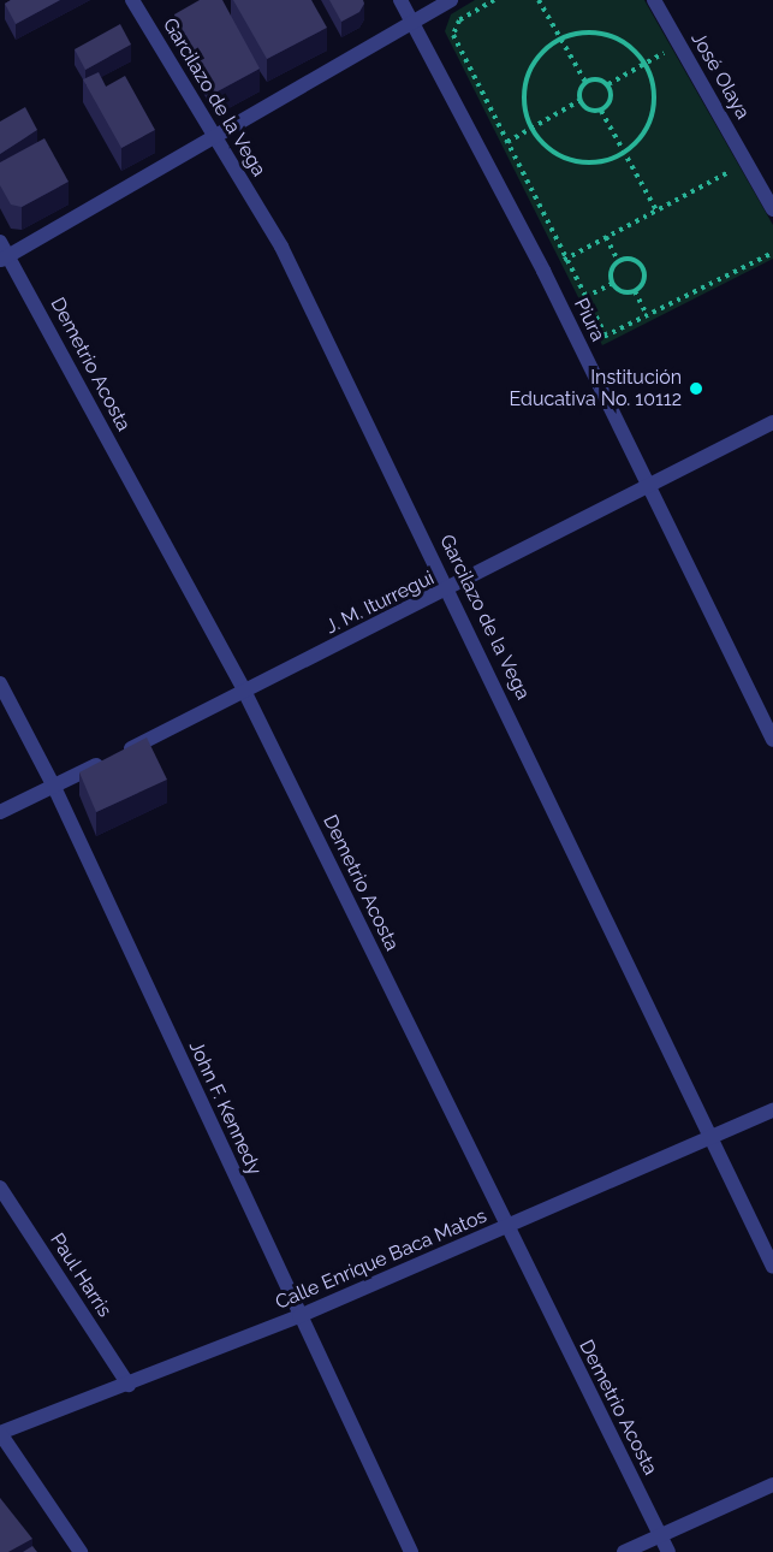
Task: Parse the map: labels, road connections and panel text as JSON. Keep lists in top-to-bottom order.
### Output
{
  "streets": {
    "street": [
      "José Olaya",
      "Garcilazo de la Vega",
      "Piura",
      "Demetrio Acosta",
      "J. M. Iturregui",
      "John F. Kennedy",
      "Calle Enrique Baca Matos",
      "Paul Harris"
    ]
  },
  "crossings": [
    ["Garcilazo de la Vega", "J. M. Iturregui"],
    ["Garcilazo de la Vega", "Calle Enrique Baca Matos"],
    ["Piura", "J. M. Iturregui"],
    ["Demetrio Acosta", "J. M. Iturregui"],
    ["Demetrio Acosta", "Calle Enrique Baca Matos"],
    ["J. M. Iturregui", "John F. Kennedy"],
    ["John F. Kennedy", "Calle Enrique Baca Matos"],
    ["Calle Enrique Baca Matos", "Paul Harris"]
  ],
  "places": ["Institución Educativa No. 10112"]
}
